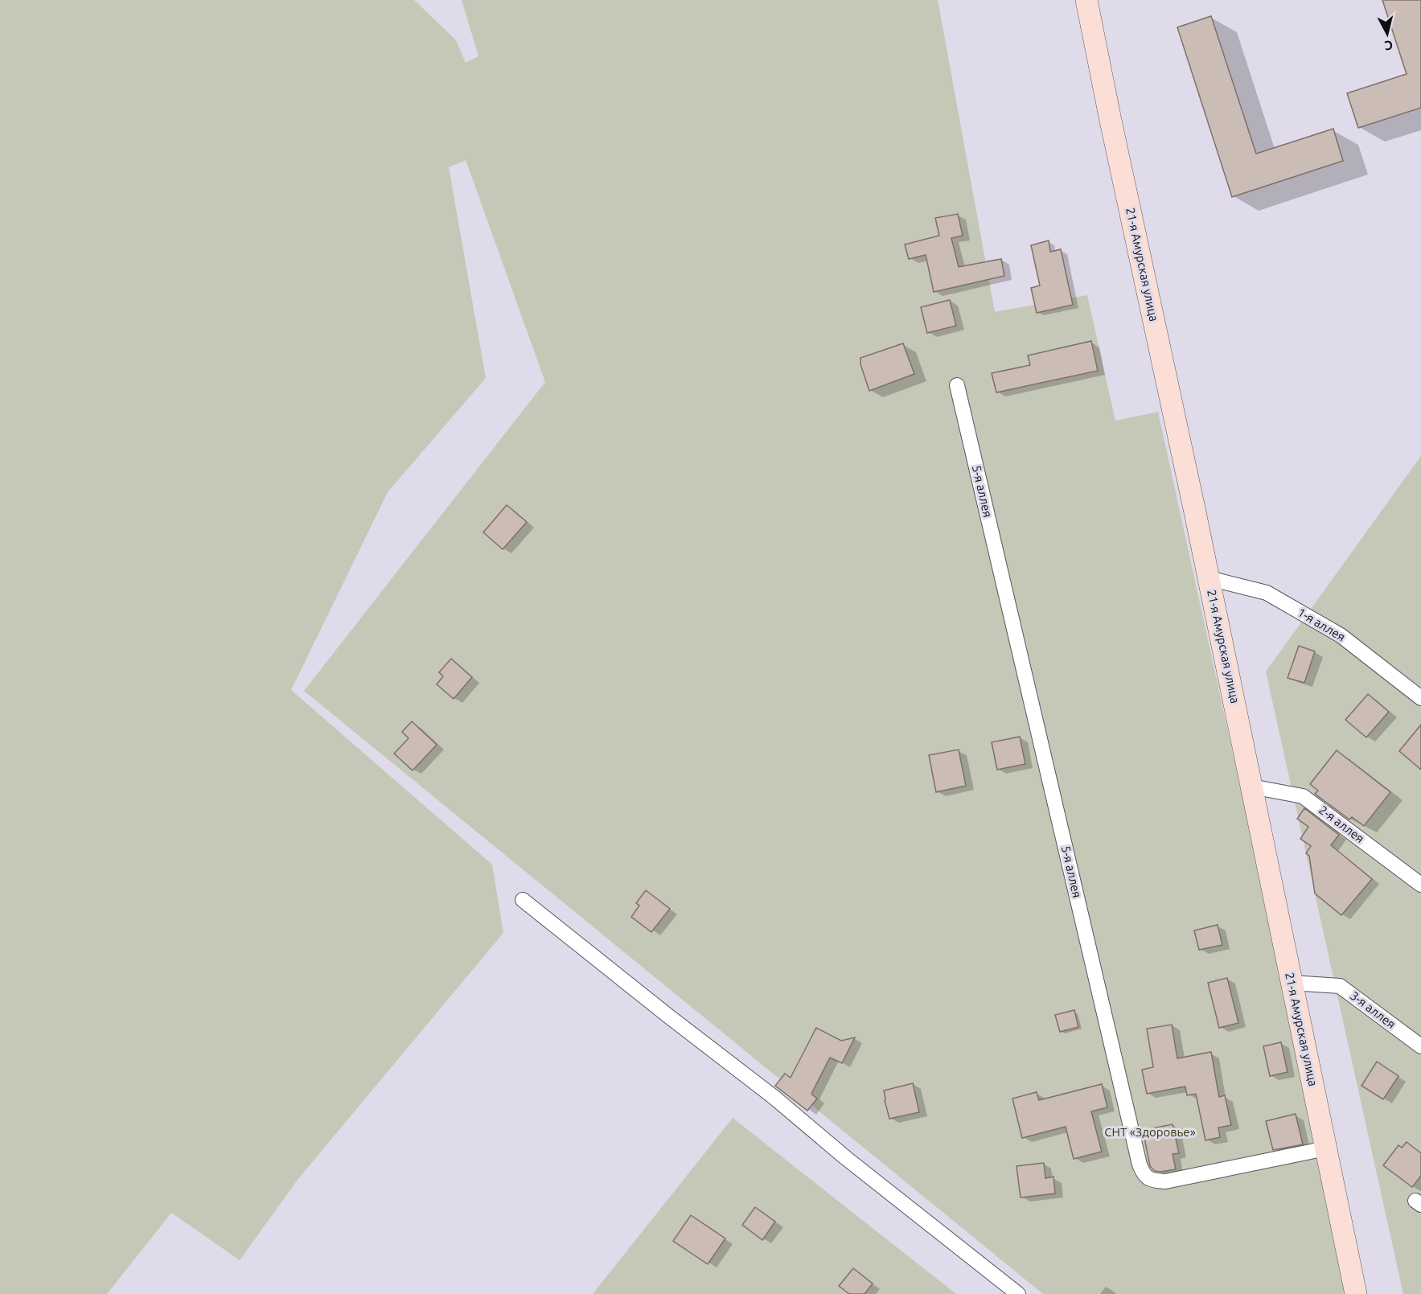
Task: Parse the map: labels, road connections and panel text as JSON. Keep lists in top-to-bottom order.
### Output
{
  "streets": {
    "main road": ["21-я Амурская улица"],
    "street": [
      "5-я аллея",
      "1-я аллея",
      "2-я аллея",
      "3-я аллея"
    ]
  },
  "crossings": [
    ["21-я Амурская улица", "5-я аллея"],
    ["21-я Амурская улица", "1-я аллея"],
    ["21-я Амурская улица", "2-я аллея"],
    ["21-я Амурская улица", "3-я аллея"]
  ],
  "parks": ["СНТ «Здоровье»"],
  "north": "bottom"
}
